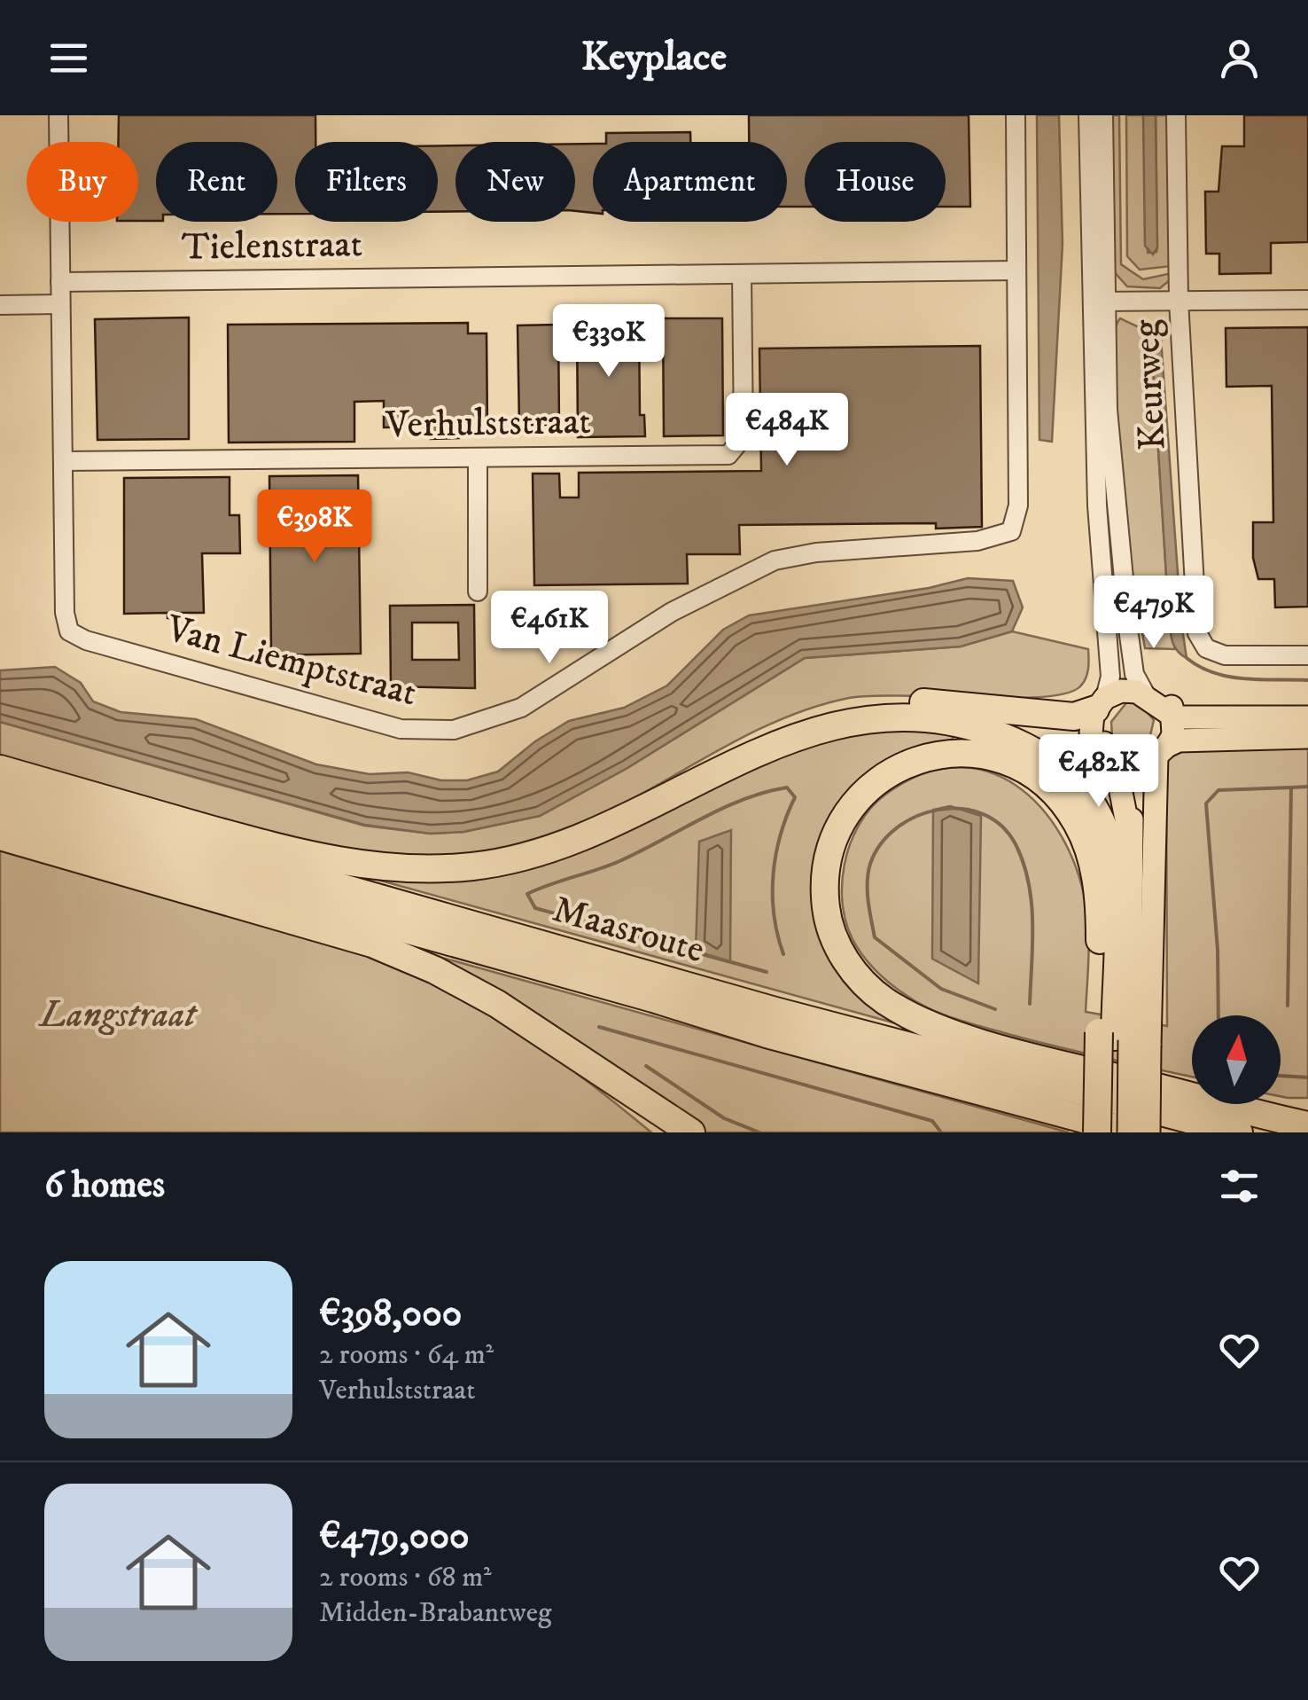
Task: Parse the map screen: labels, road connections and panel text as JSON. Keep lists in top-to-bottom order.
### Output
{
  "streets": {
    "highway": ["Maasroute"],
    "street": [
      "Tielenstraat",
      "Keurweg",
      "Verhulststraat",
      "Van Liemptstraat"
    ]
  },
  "crossings": [
    ["Tielenstraat", "Verhulststraat"],
    ["Tielenstraat", "Van Liemptstraat"],
    ["Verhulststraat", "Van Liemptstraat"]
  ],
  "parks": ["Langstraat"],
  "north": "top",
  "page": {
    "header": "Keyplace",
    "chip": [
      "Buy",
      "Rent",
      "Filters",
      "New",
      "Apartment",
      "House"
    ],
    "price": [
      "€330K",
      "€484K",
      "€398K",
      "€479K",
      "€461K",
      "€482K"
    ],
    "heading": "6 homes",
    "list": [
      {
        "name": "€398,000",
        "note": "2 rooms · 64 m² · Verhulststraat"
      },
      {
        "name": "€479,000",
        "note": "2 rooms · 68 m² · Midden-Brabantweg"
      }
    ]
  }
}
